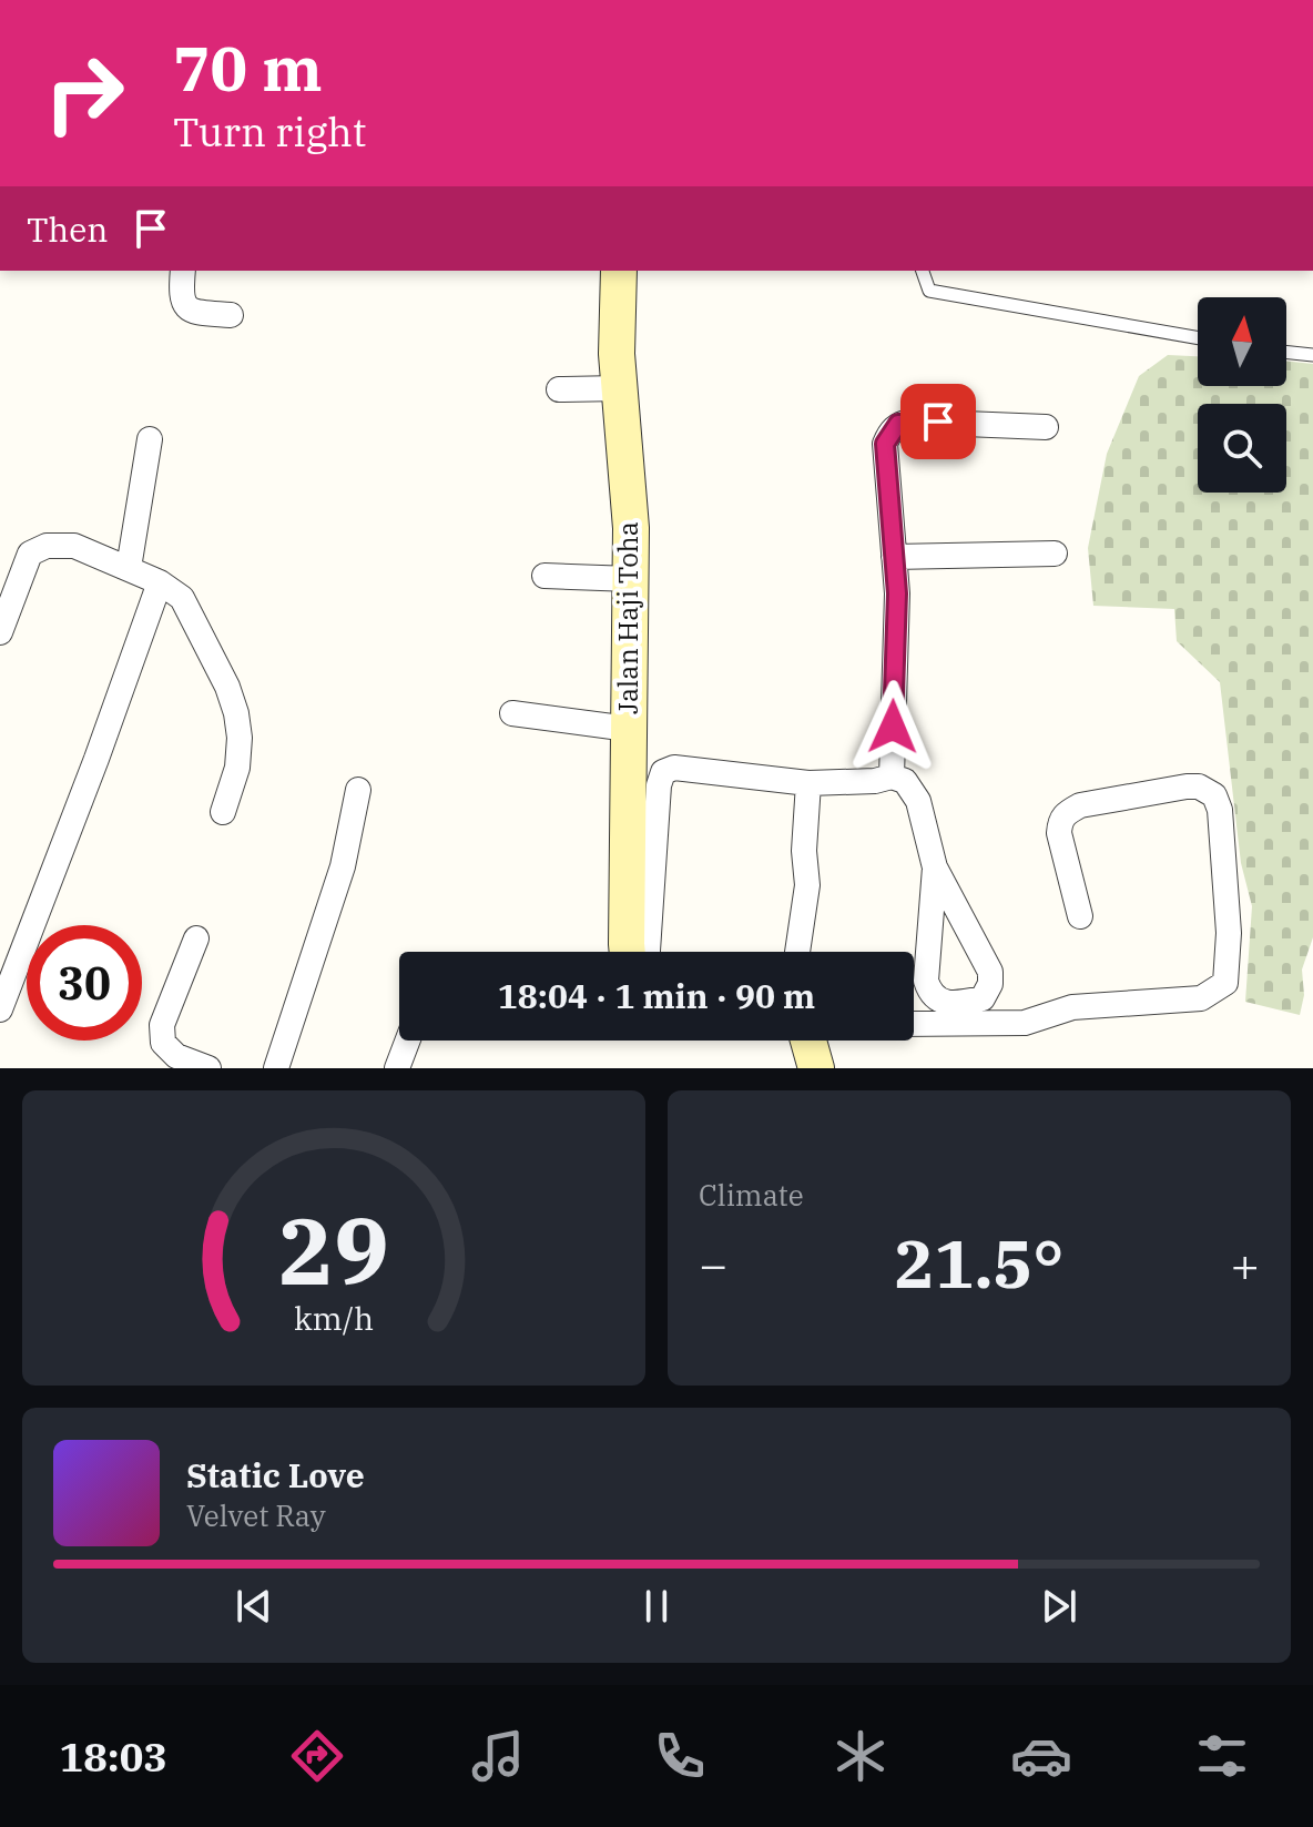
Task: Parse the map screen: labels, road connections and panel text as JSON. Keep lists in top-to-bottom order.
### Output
{
  "streets": {
    "street": ["Jalan Haji Toha"]
  },
  "north": "top",
  "page": {
    "turn": ["70 m", "Turn right"],
    "then": "Then",
    "limit": "30",
    "trip": "18:04 · 1 min · 90 m",
    "tile": "Climate",
    "heat": ["−", "21.5°", "+"],
    "song": ["Static Love", "Velvet Ray"],
    "tabs": "18:03",
    "gauge": ["29", "km/h"]
  }
}
